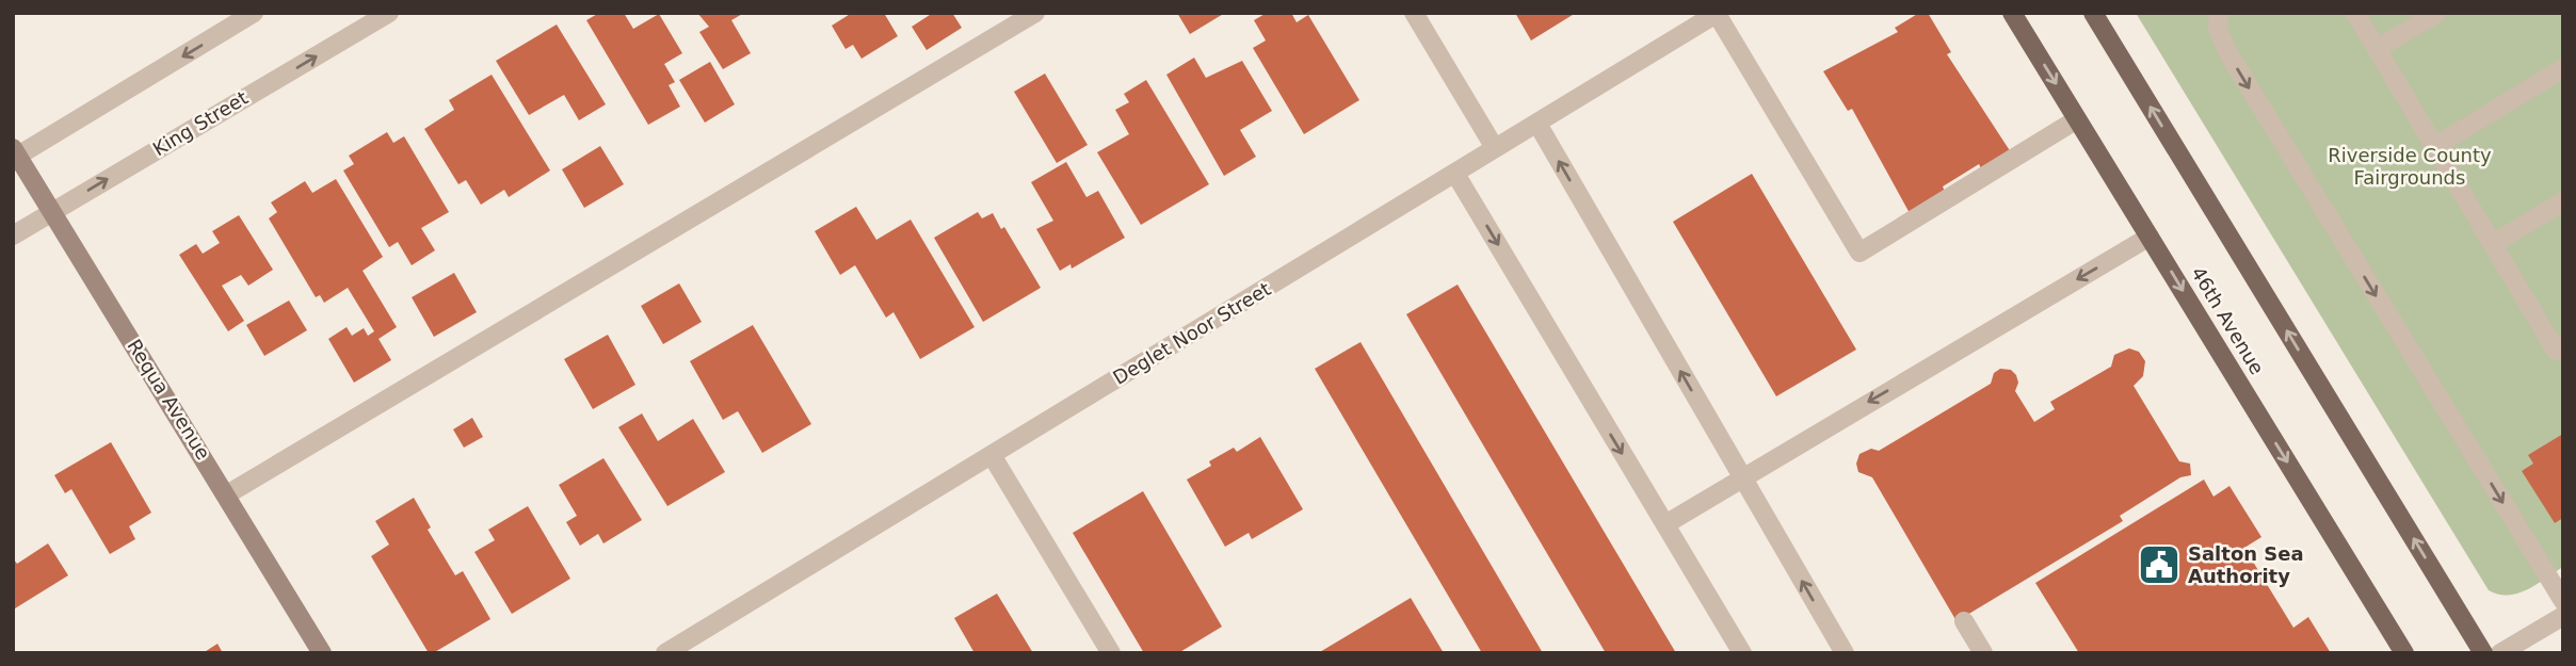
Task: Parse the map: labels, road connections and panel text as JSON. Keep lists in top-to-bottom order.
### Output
{
  "streets": {
    "main road": ["46th Avenue"],
    "street": ["King Street", "Deglet Noor Street", "Requa Avenue"]
  },
  "crossings": [
    ["King Street", "Requa Avenue"]
  ],
  "parks": ["Riverside County Fairgrounds"],
  "places": {
    "public building": ["Salton Sea Authority"]
  }
}
